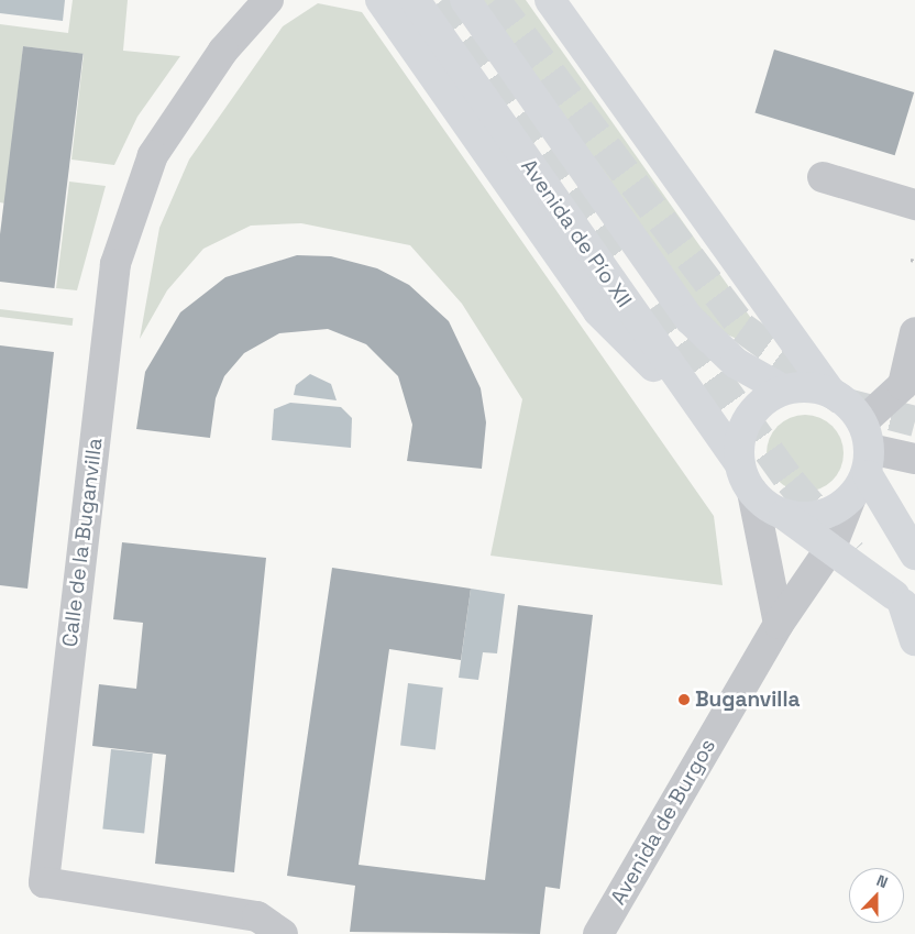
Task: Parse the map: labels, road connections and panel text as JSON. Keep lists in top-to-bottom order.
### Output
{
  "streets": {
    "main road": ["Avenida de Pío XII", "Avenida de Burgos"],
    "street": ["Calle de la Buganvilla"]
  },
  "crossings": [
    ["Avenida de Pío XII", "Avenida de Burgos"]
  ],
  "places": ["Buganvilla"],
  "north": "top"
}
